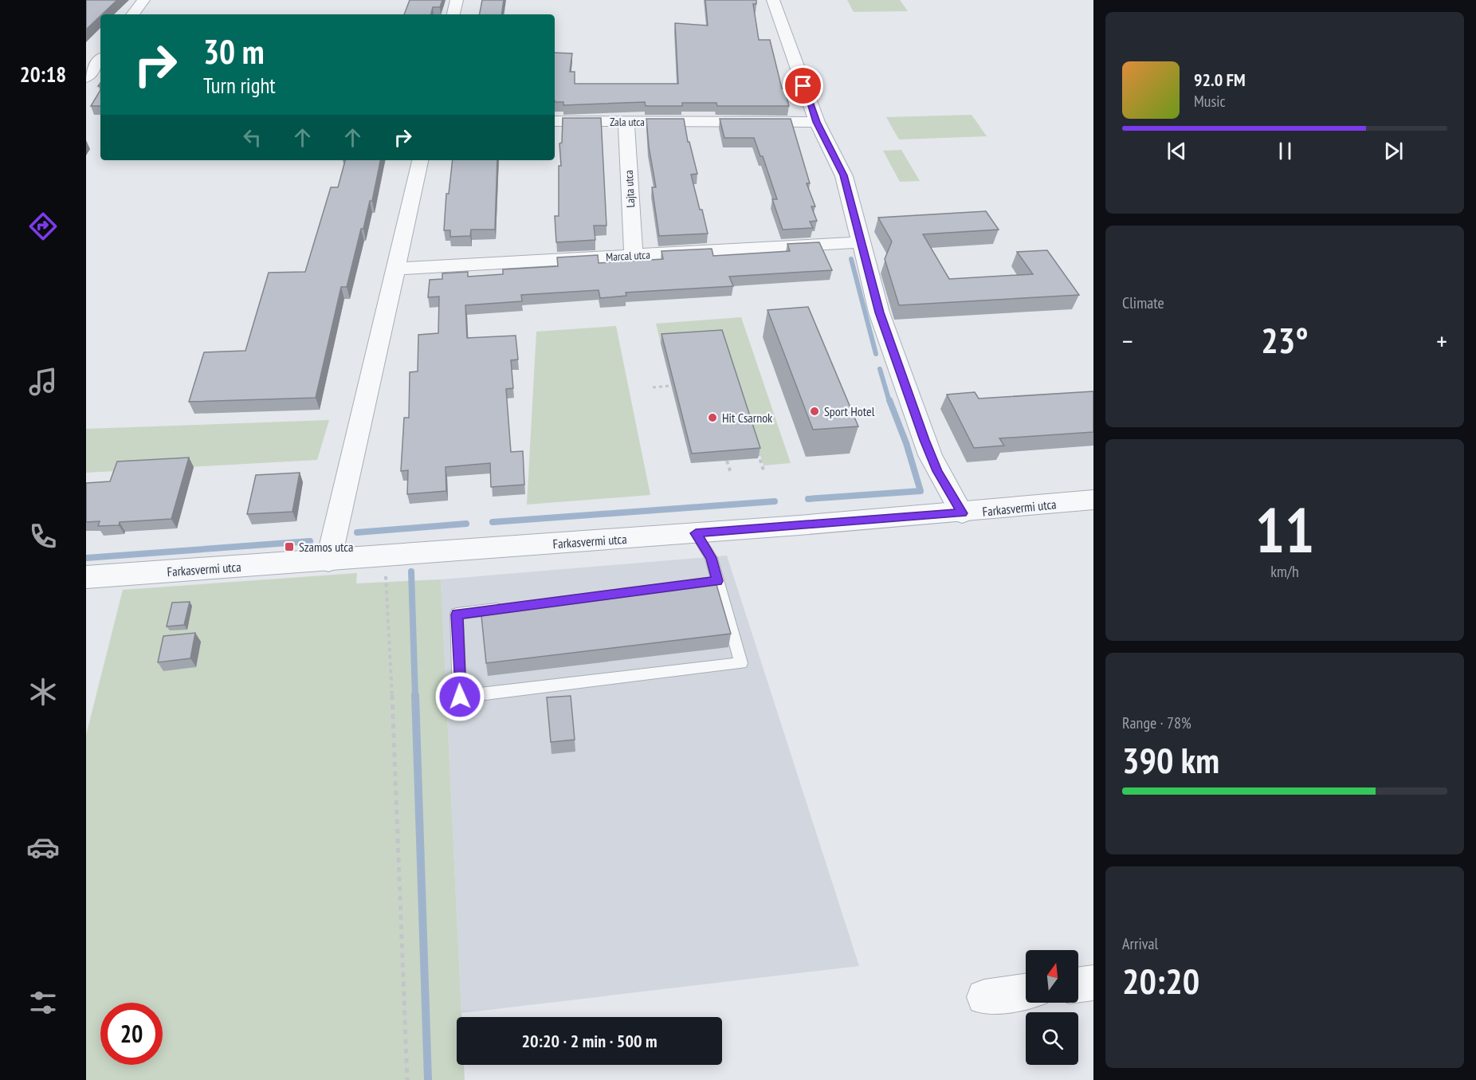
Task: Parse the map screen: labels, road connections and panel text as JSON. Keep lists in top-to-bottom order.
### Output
{
  "streets": {
    "street": [
      "Zala utca",
      "Lajta utca",
      "Marcal utca",
      "Farkasvermi utca"
    ]
  },
  "crossings": [
    ["Zala utca", "Lajta utca"],
    ["Lajta utca", "Marcal utca"]
  ],
  "places": {
    "other": ["Sport Hotel", "Hit Csarnok"],
    "transit": ["Szamos utca"]
  },
  "north": "top",
  "page": {
    "tabs": "20:18",
    "turn": ["30 m", "Turn right"],
    "song": ["92.0 FM", "Music"],
    "tile": [
      "Climate",
      ["11", "km/h"],
      ["Range · 78%", "390 km"],
      ["Arrival", "20:20"]
    ],
    "heat": ["−", "23°", "+"],
    "limit": "20",
    "trip": "20:20 · 2 min · 500 m"
  }
}
